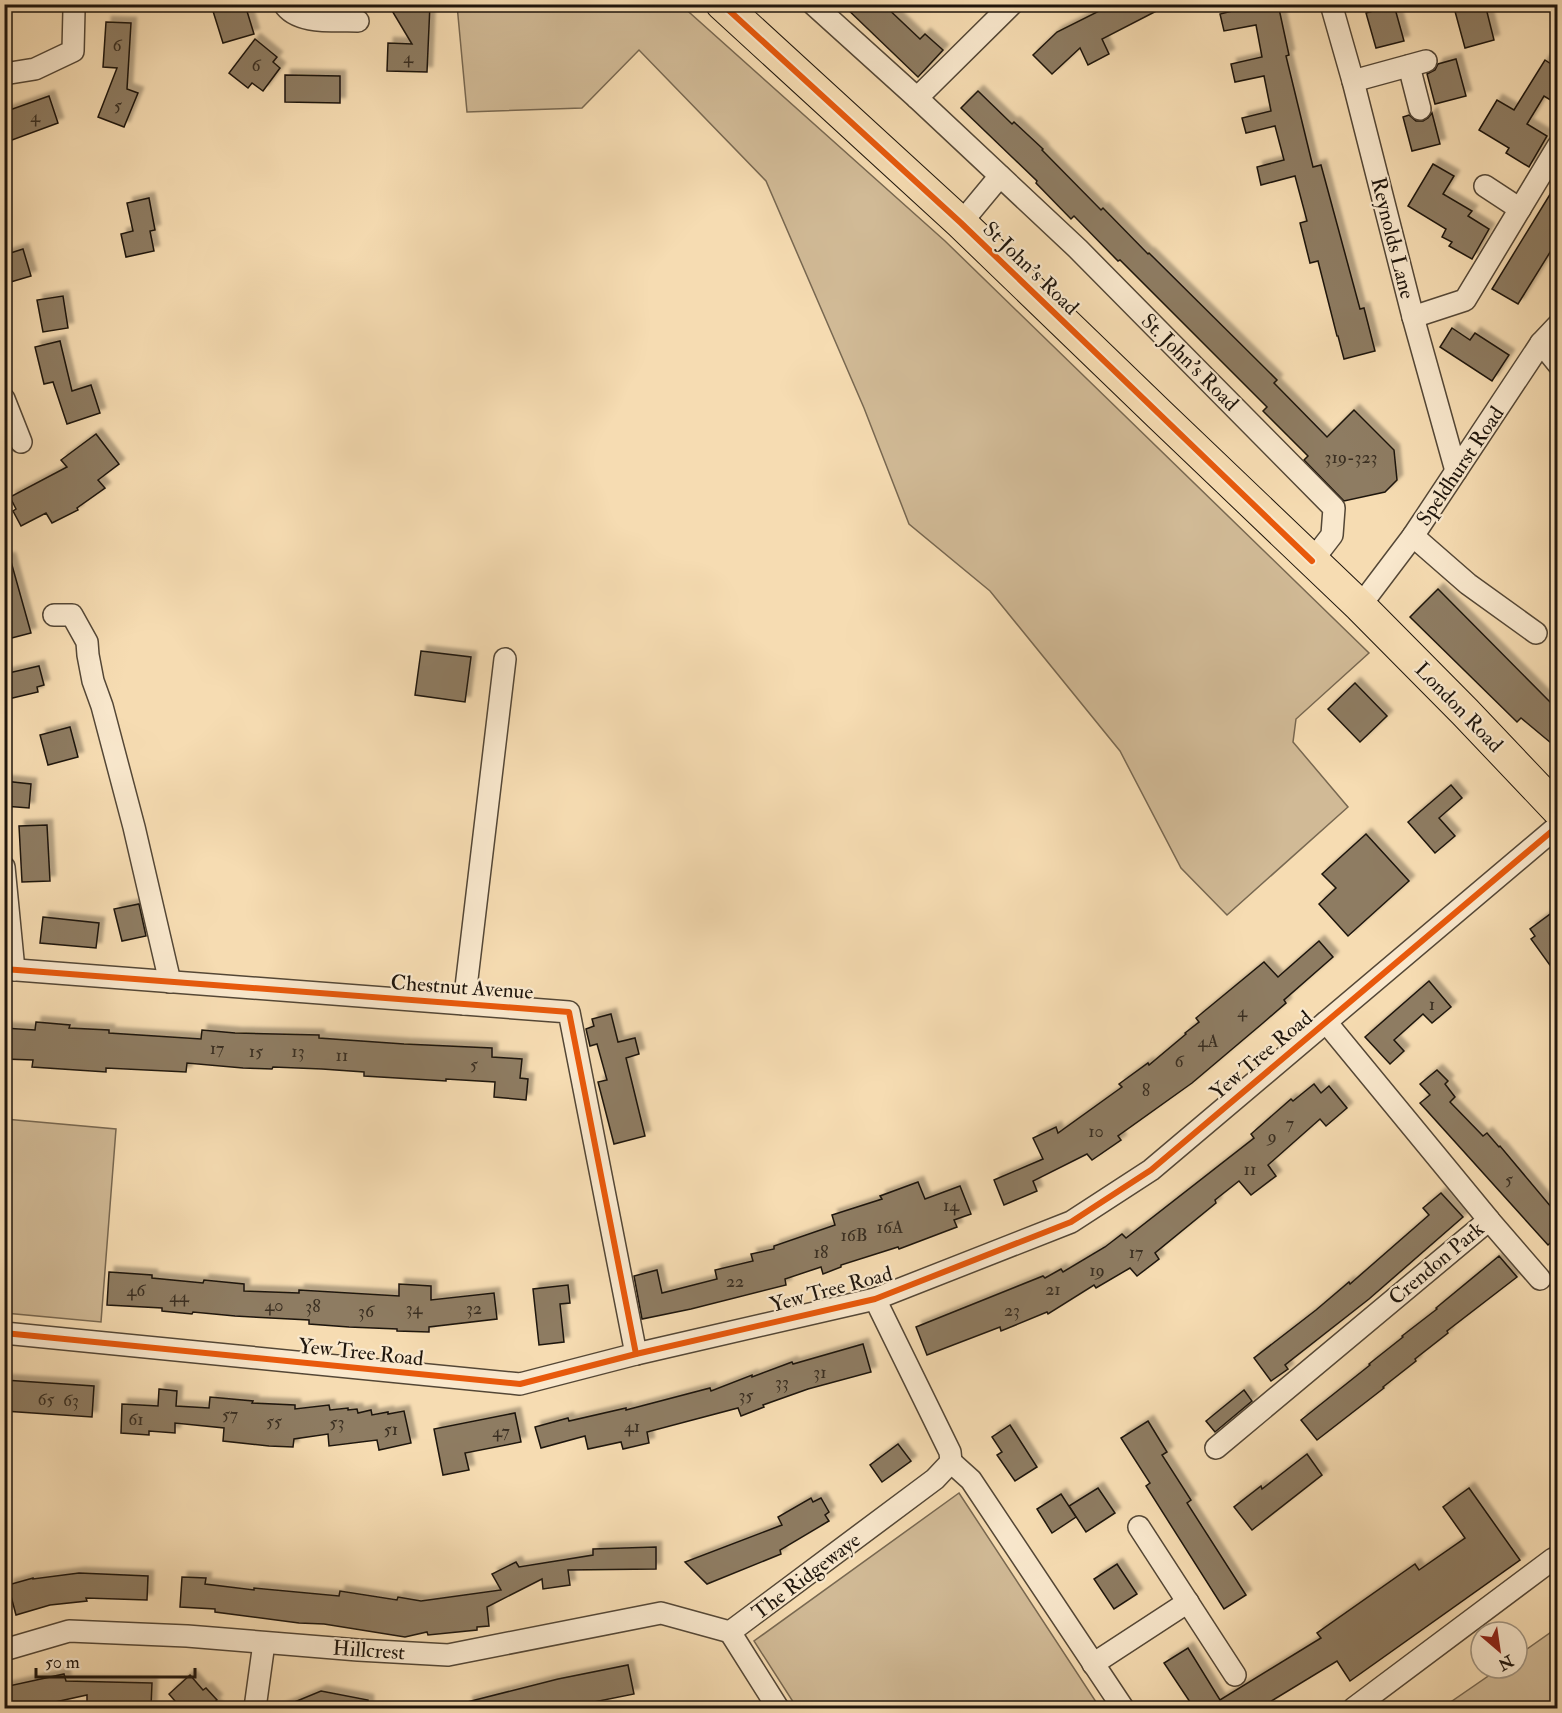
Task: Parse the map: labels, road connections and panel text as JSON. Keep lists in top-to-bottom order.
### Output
{
  "streets": {
    "highway": ["St John's Road", "London Road"],
    "street": [
      "Reynolds Lane",
      "St. John's Road",
      "Speldhurst Road",
      "Chestnut Avenue",
      "Yew Tree Road",
      "Crendon Park",
      "The Ridgewaye",
      "Hillcrest"
    ]
  },
  "crossings": [
    ["Reynolds Lane", "Speldhurst Road"],
    ["St John's Road", "St. John's Road"],
    ["St John's Road", "Speldhurst Road"],
    ["St John's Road", "London Road"],
    ["Speldhurst Road", "London Road"],
    ["Chestnut Avenue", "Yew Tree Road"],
    ["Yew Tree Road", "Crendon Park"],
    ["The Ridgewaye", "Hillcrest"]
  ],
  "house_numbers": [
    "6",
    "4",
    "6",
    "5",
    "4",
    "319-323",
    "1",
    "4",
    "4A",
    "17",
    "15",
    "13",
    "11",
    "6",
    "5",
    "8",
    "7",
    "10",
    "9",
    "11",
    "5",
    "14",
    "16A",
    "16B",
    "18",
    "17",
    "19",
    "22",
    "21",
    "46",
    "44",
    "40",
    "38",
    "34",
    "32",
    "23",
    "36",
    "31",
    "33",
    "35",
    "65",
    "63",
    "57",
    "61",
    "55",
    "53",
    "41",
    "51",
    "47"
  ],
  "scale_bar": "50 m",
  "north": "bottom right"
}
